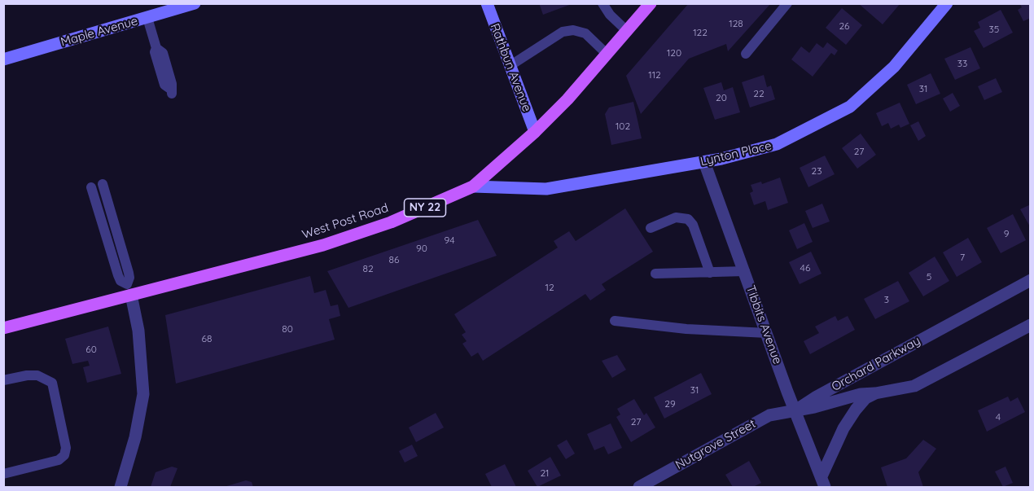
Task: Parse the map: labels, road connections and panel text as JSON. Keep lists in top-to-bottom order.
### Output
{
  "streets": {
    "main road": ["NY 22", "West Post Road"],
    "street": [
      "Maple Avenue",
      "Rathbun Avenue",
      "Lynton Place",
      "Tibbits Avenue",
      "Orchard Parkway",
      "Nutgrove Street"
    ]
  },
  "crossings": [
    ["Rathbun Avenue", "West Post Road"],
    ["Lynton Place", "West Post Road"],
    ["Lynton Place", "Tibbits Avenue"],
    ["Tibbits Avenue", "Orchard Parkway"],
    ["Tibbits Avenue", "Nutgrove Street"],
    ["Orchard Parkway", "Nutgrove Street"]
  ],
  "house_numbers": [
    "128",
    "26",
    "35",
    "122",
    "120",
    "33",
    "112",
    "31",
    "22",
    "20",
    "102",
    "27",
    "23",
    "9",
    "94",
    "90",
    "7",
    "86",
    "46",
    "82",
    "5",
    "12",
    "3",
    "80",
    "68",
    "60",
    "31",
    "29",
    "4",
    "27",
    "21"
  ]
}
